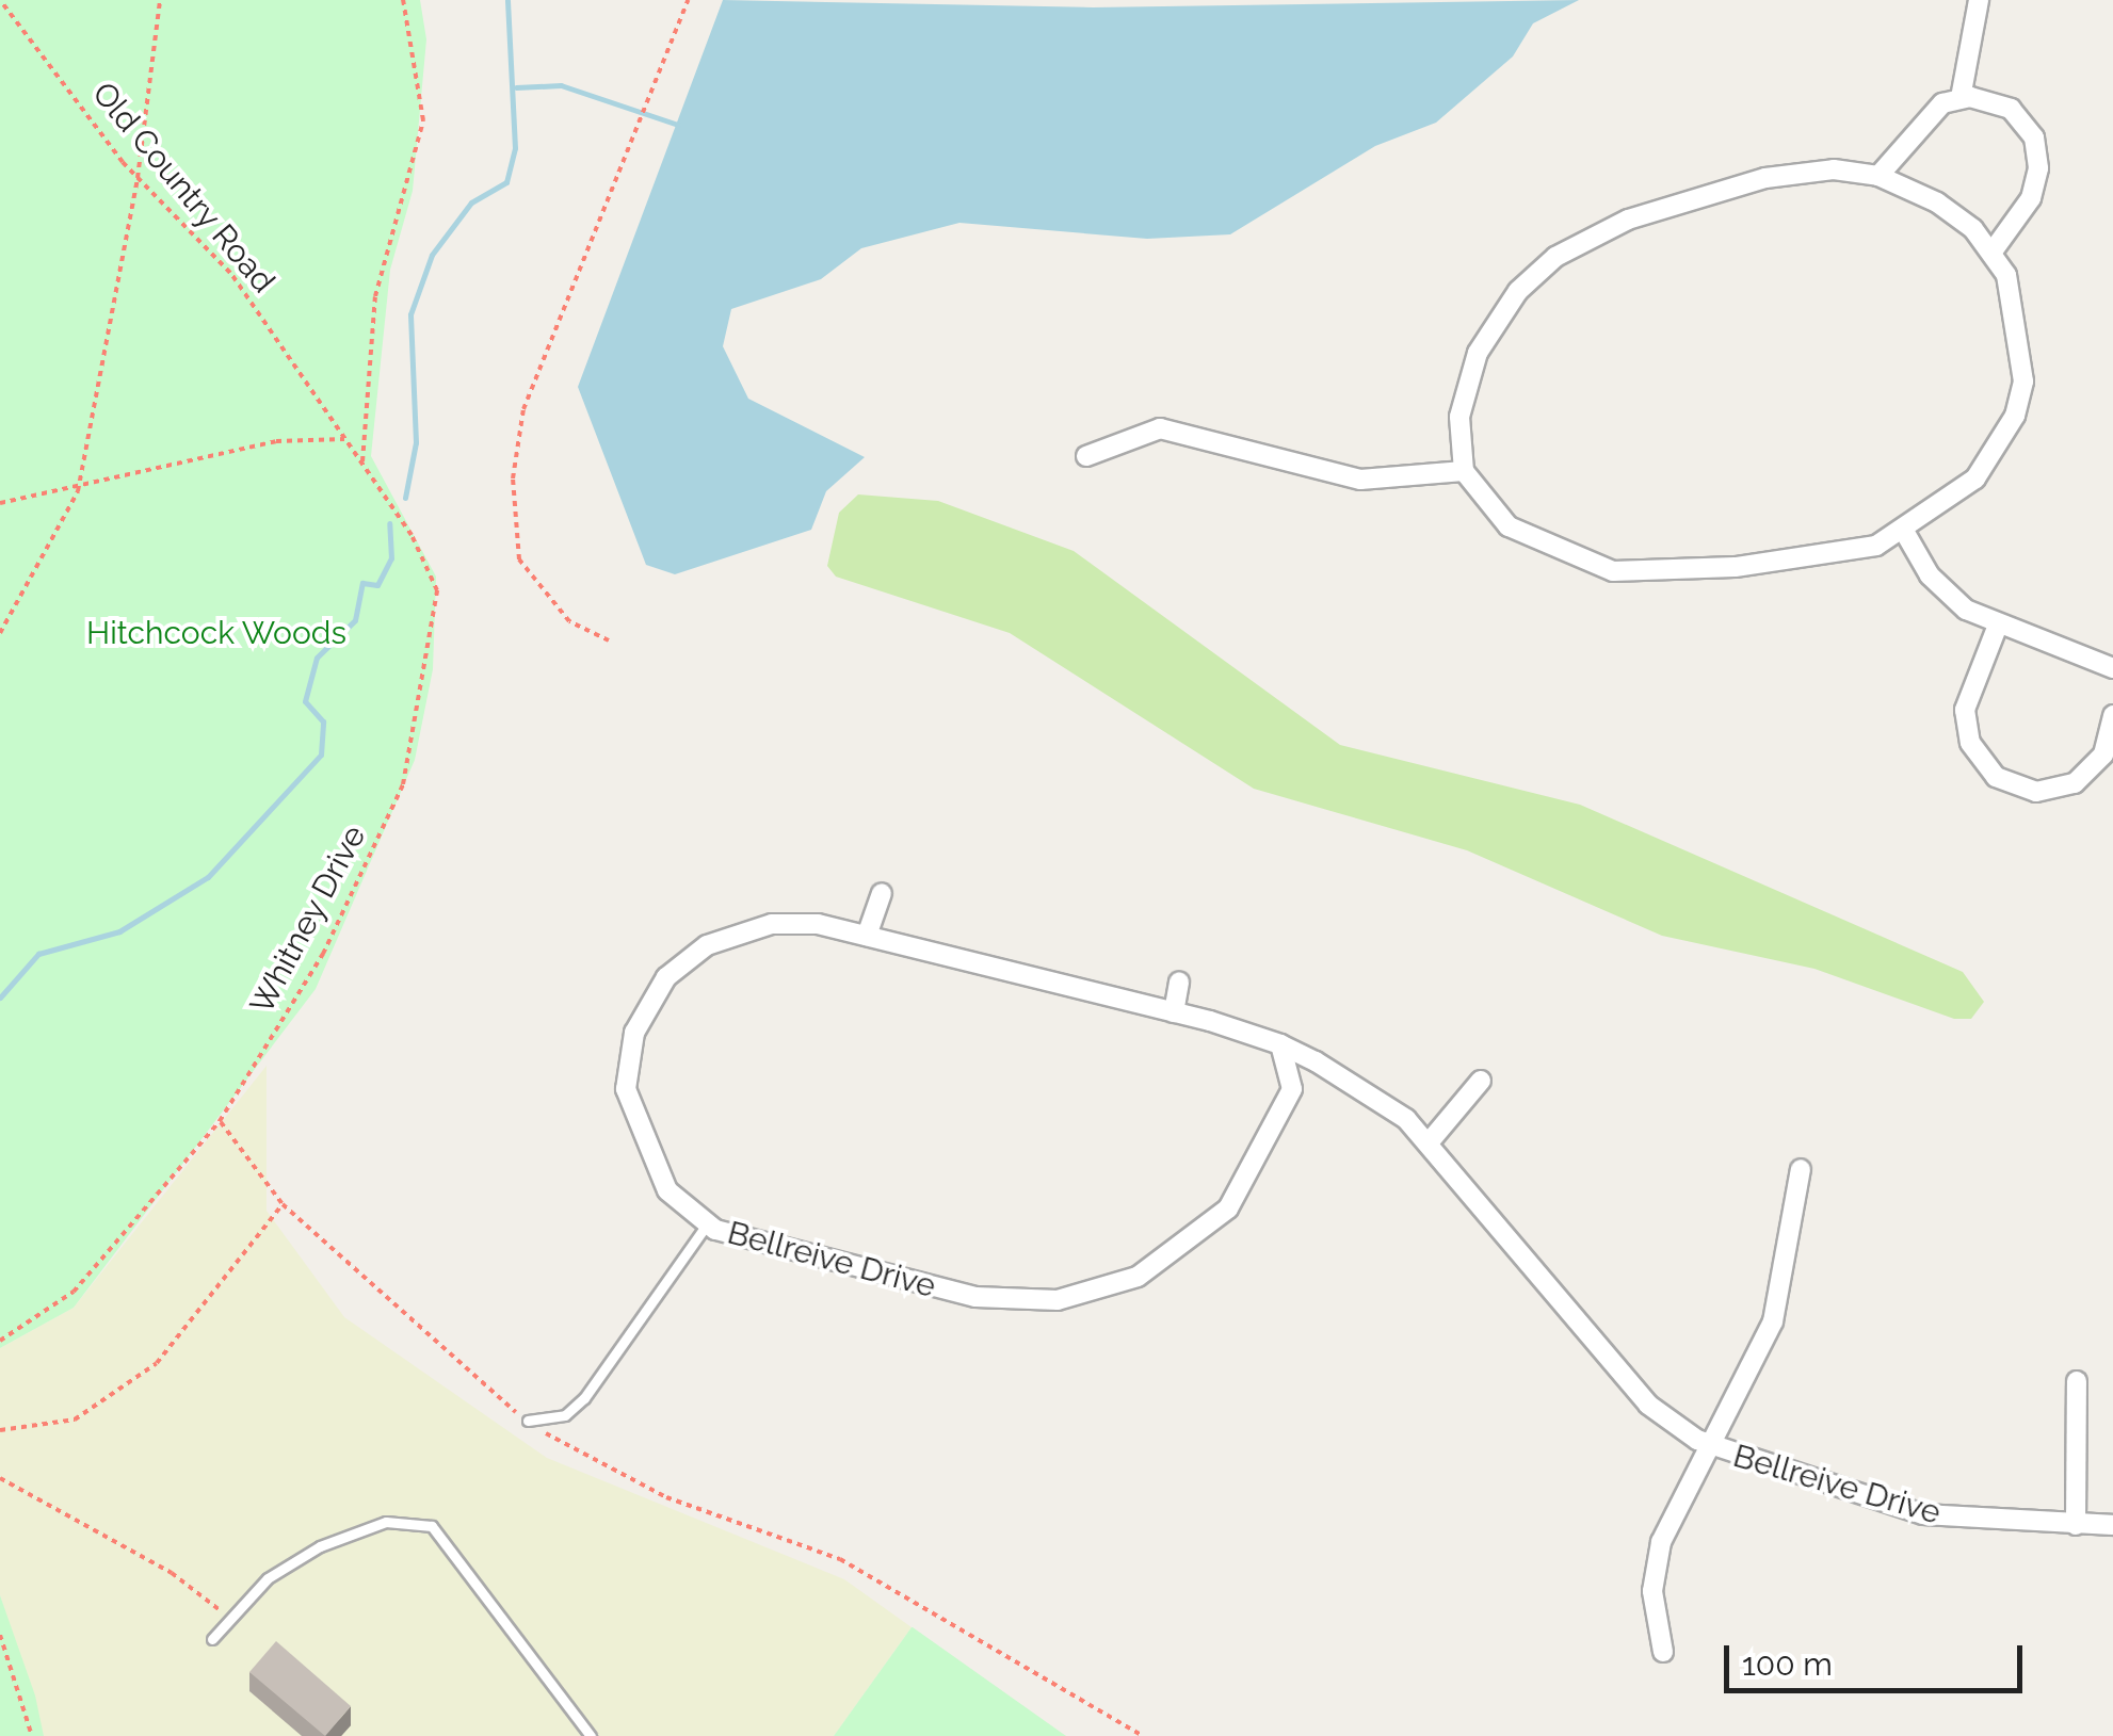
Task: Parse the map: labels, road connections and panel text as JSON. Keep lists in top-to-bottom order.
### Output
{
  "streets": {
    "street": ["Bellreive Drive"],
    "path": ["Old Country Road", "Whitney Drive"]
  },
  "crossings": [
    ["Old Country Road", "Whitney Drive"]
  ],
  "parks": ["Hitchcock Woods"],
  "scale_bar": "100 m"
}
